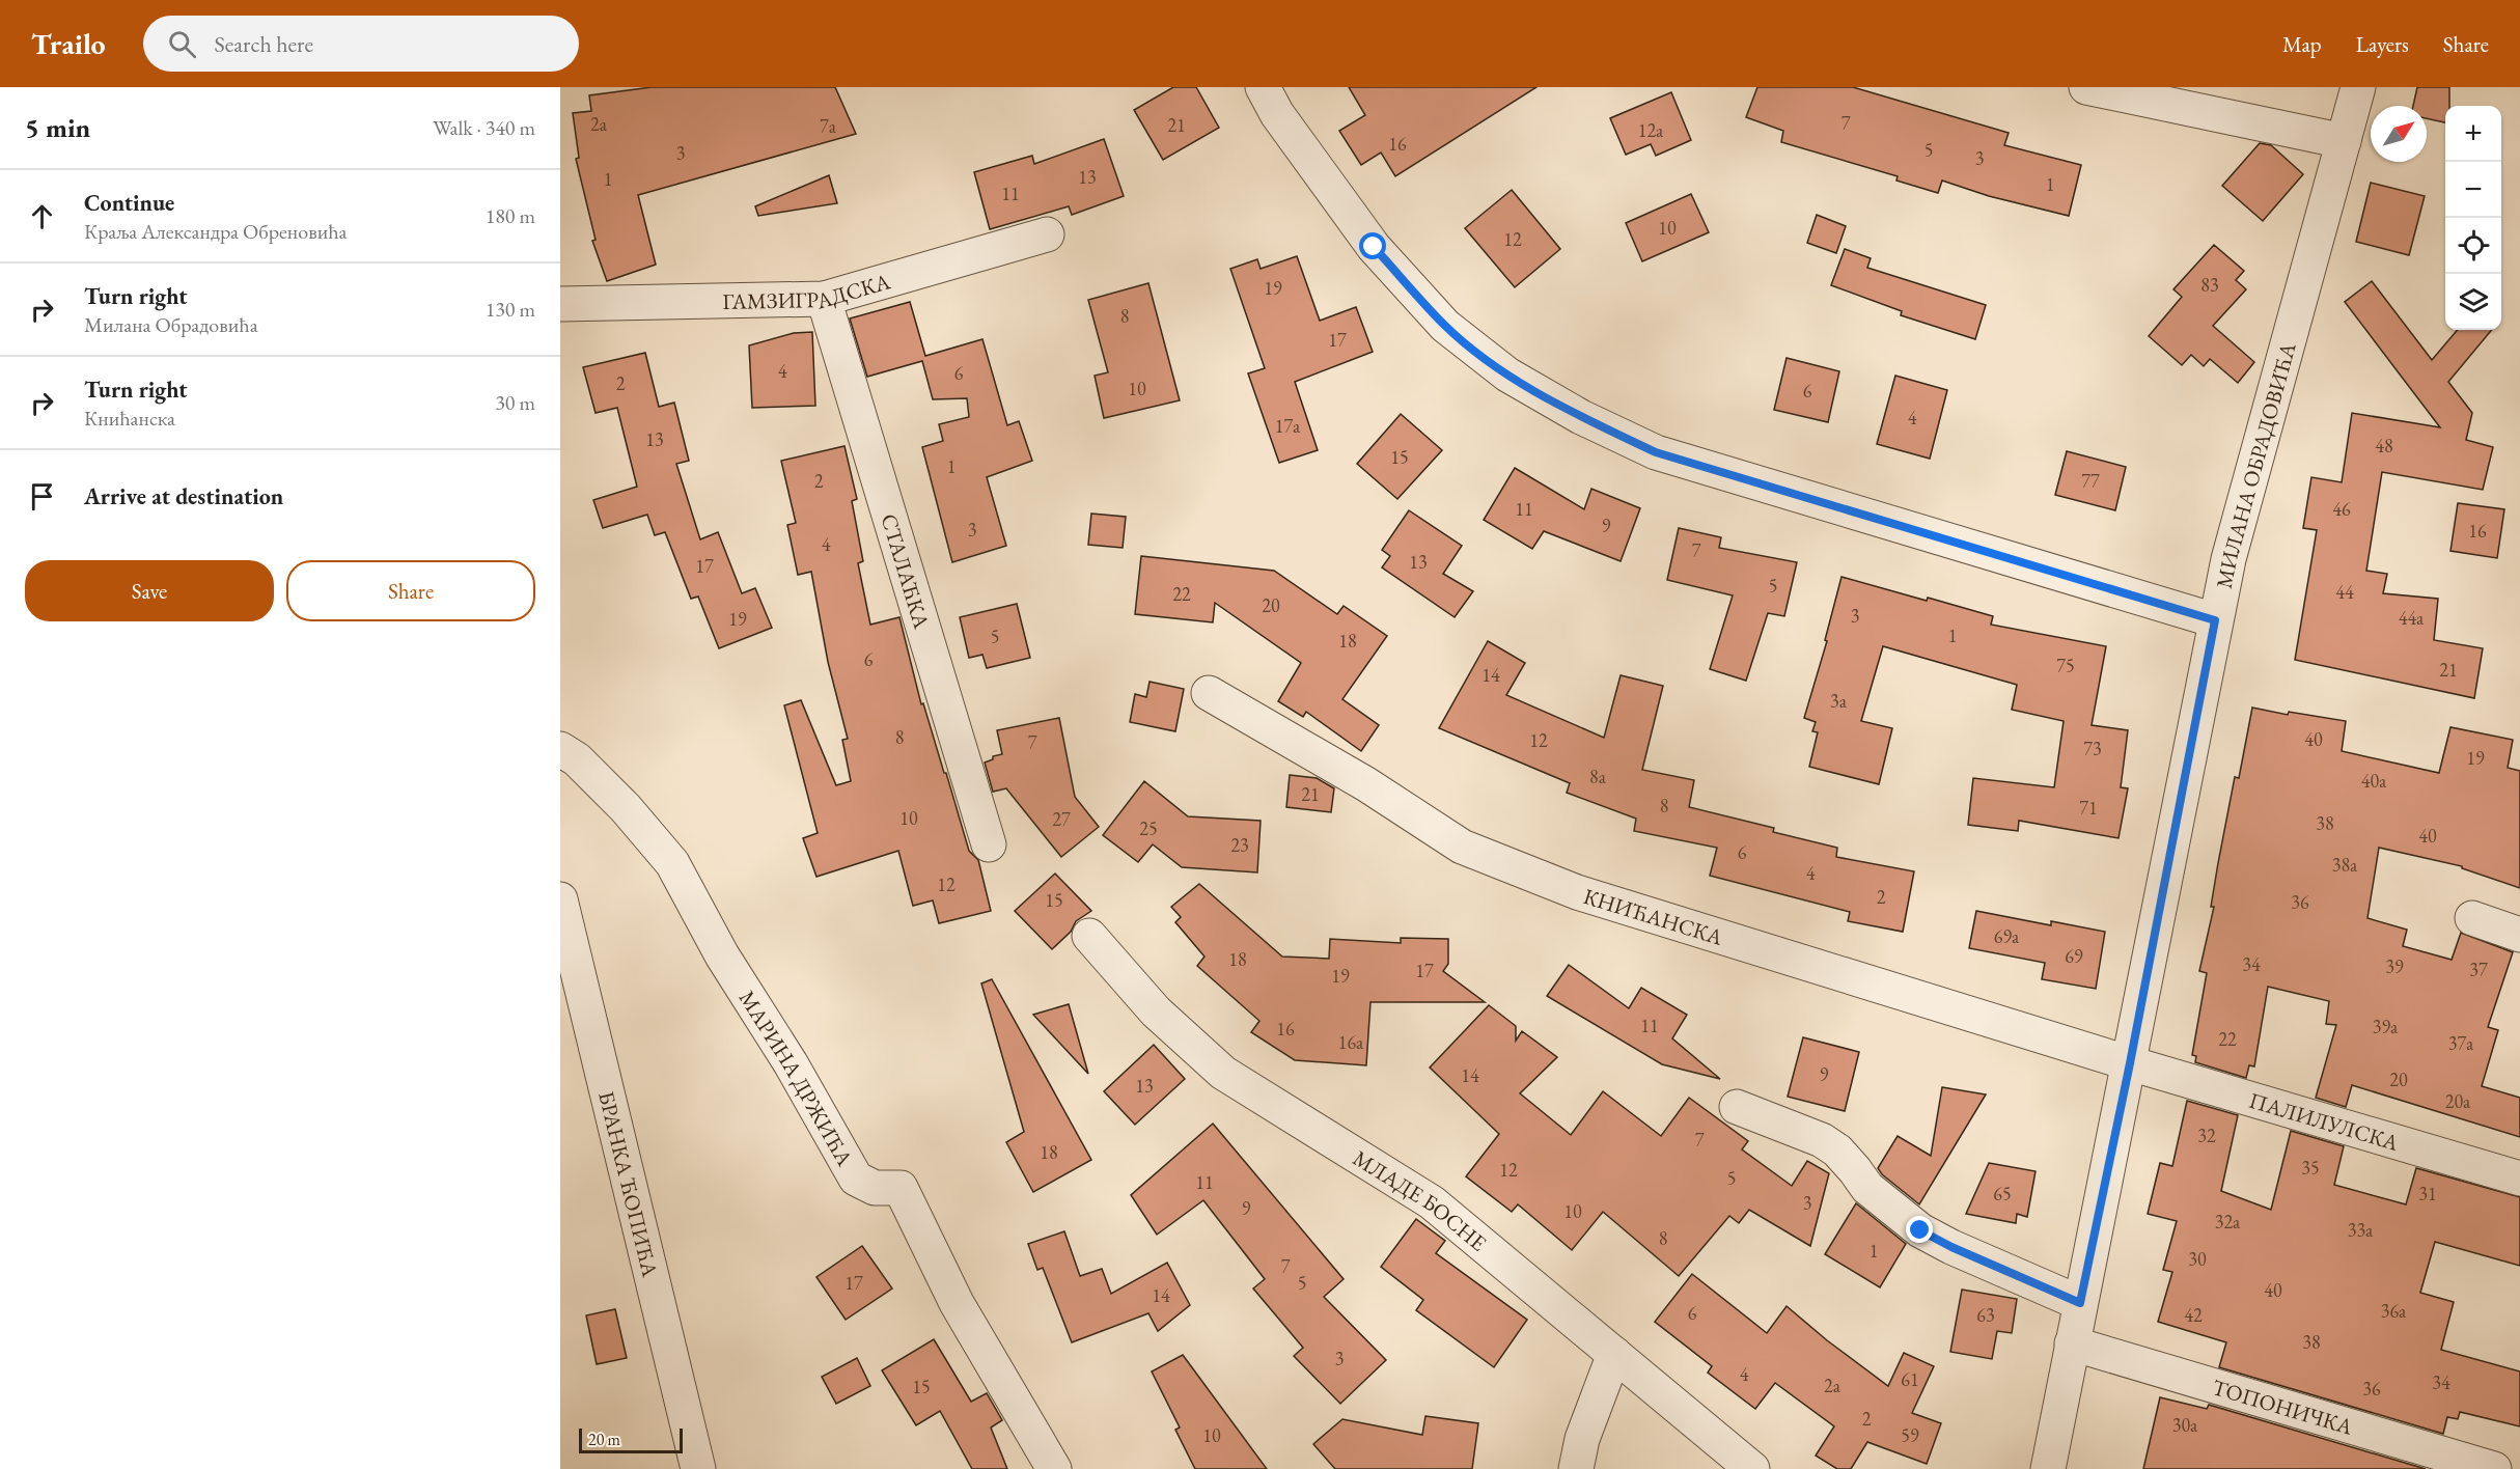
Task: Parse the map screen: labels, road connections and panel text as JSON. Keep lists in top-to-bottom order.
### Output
{
  "streets": {
    "street": [
      "ГАМЗИГРАДСКА",
      "МИЛАНА ОБРАДОВИЋА",
      "СТАЛАЋКА",
      "КНИЋАНСКА",
      "МАРИНА ДРЖИЋА",
      "ПАЛИЛУЛСКА",
      "БРАНКА ЋОПИЋА",
      "МЛАДЕ БОСНЕ",
      "ТОПОНИЧКА"
    ]
  },
  "crossings": [
    ["ГАМЗИГРАДСКА", "СТАЛАЋКА"],
    ["МИЛАНА ОБРАДОВИЋА", "КНИЋАНСКА"],
    ["МИЛАНА ОБРАДОВИЋА", "ПАЛИЛУЛСКА"],
    ["МИЛАНА ОБРАДОВИЋА", "ТОПОНИЧКА"],
    ["КНИЋАНСКА", "ПАЛИЛУЛСКА"]
  ],
  "house_numbers": [
    "7",
    "2a",
    "21",
    "7a",
    "12a",
    "16",
    "5",
    "3",
    "3",
    "13",
    "1",
    "1",
    "11",
    "10",
    "12",
    "83",
    "19",
    "8",
    "17",
    "4",
    "6",
    "2",
    "10",
    "6",
    "4",
    "17a",
    "13",
    "48",
    "15",
    "1",
    "2",
    "77",
    "11",
    "46",
    "9",
    "3",
    "16",
    "4",
    "7",
    "13",
    "17",
    "5",
    "44",
    "22",
    "20",
    "3",
    "44a",
    "19",
    "1",
    "5",
    "18",
    "6",
    "75",
    "21",
    "14",
    "3a",
    "8",
    "40",
    "12",
    "7",
    "73",
    "19",
    "8a",
    "40a",
    "21",
    "8",
    "71",
    "10",
    "27",
    "38",
    "25",
    "40",
    "23",
    "6",
    "38a",
    "4",
    "12",
    "2",
    "15",
    "36",
    "69a",
    "69",
    "18",
    "34",
    "39",
    "37",
    "17",
    "19",
    "11",
    "39a",
    "16",
    "22",
    "16a",
    "37a",
    "9",
    "14",
    "20",
    "13",
    "20a",
    "32",
    "7",
    "18",
    "35",
    "12",
    "5",
    "11",
    "65",
    "31",
    "3",
    "9",
    "10",
    "32a",
    "33a",
    "8",
    "1",
    "30",
    "7",
    "17",
    "5",
    "40",
    "14",
    "36a",
    "6",
    "63",
    "42",
    "38",
    "3",
    "4",
    "61",
    "34",
    "2a",
    "15",
    "36",
    "2",
    "30a",
    "10",
    "59"
  ],
  "scale_bar": "20 m",
  "north": "top right",
  "page": {
    "header": "Trailo",
    "search": "Search here",
    "nav": ["Map", "Layers", "Share"],
    "heading": ["5 min", "Walk · 340 m"],
    "map_buttons": ["+", "−"],
    "list": [
      ["Continue", "Краља Александра Обреновића", "180 m"],
      ["Turn right", "Милана Обрадовића", "130 m"],
      ["Turn right", "Книћанска", "30 m"],
      "Arrive at destination"
    ],
    "buttons": ["Save", "Share"],
    "scale": "20 m"
  }
}
